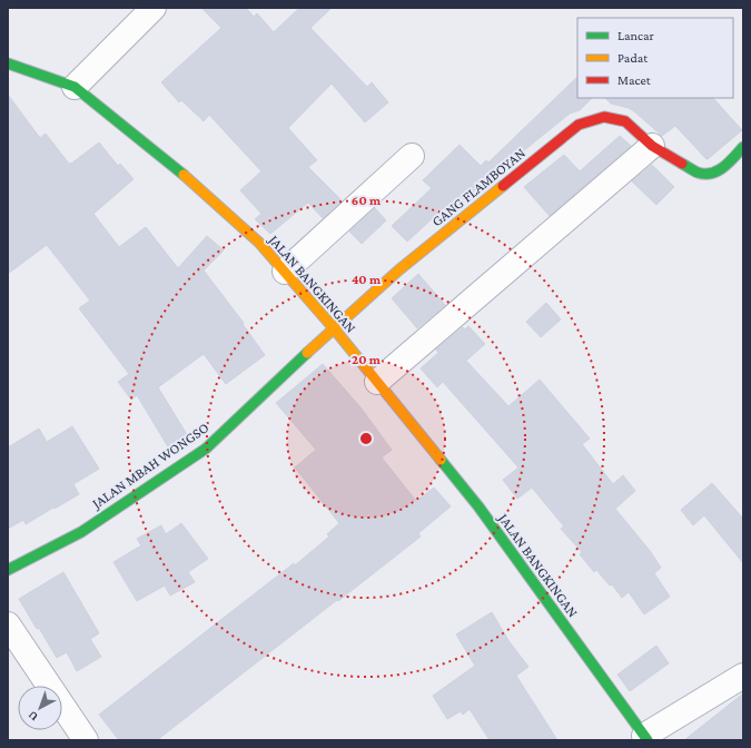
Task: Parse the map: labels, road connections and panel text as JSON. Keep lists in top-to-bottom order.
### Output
{
  "streets": {
    "street": ["GANG FLAMBOYAN", "JALAN BANGKINGAN", "JALAN MBAH WONGSO"]
  },
  "crossings": [
    ["GANG FLAMBOYAN", "JALAN BANGKINGAN"],
    ["GANG FLAMBOYAN", "JALAN MBAH WONGSO"],
    ["JALAN BANGKINGAN", "JALAN MBAH WONGSO"]
  ],
  "legend": ["Lancar", "Padat", "Macet"],
  "north": "bottom left",
  "rings": ["60 m", "40 m", "20 m"]
}
